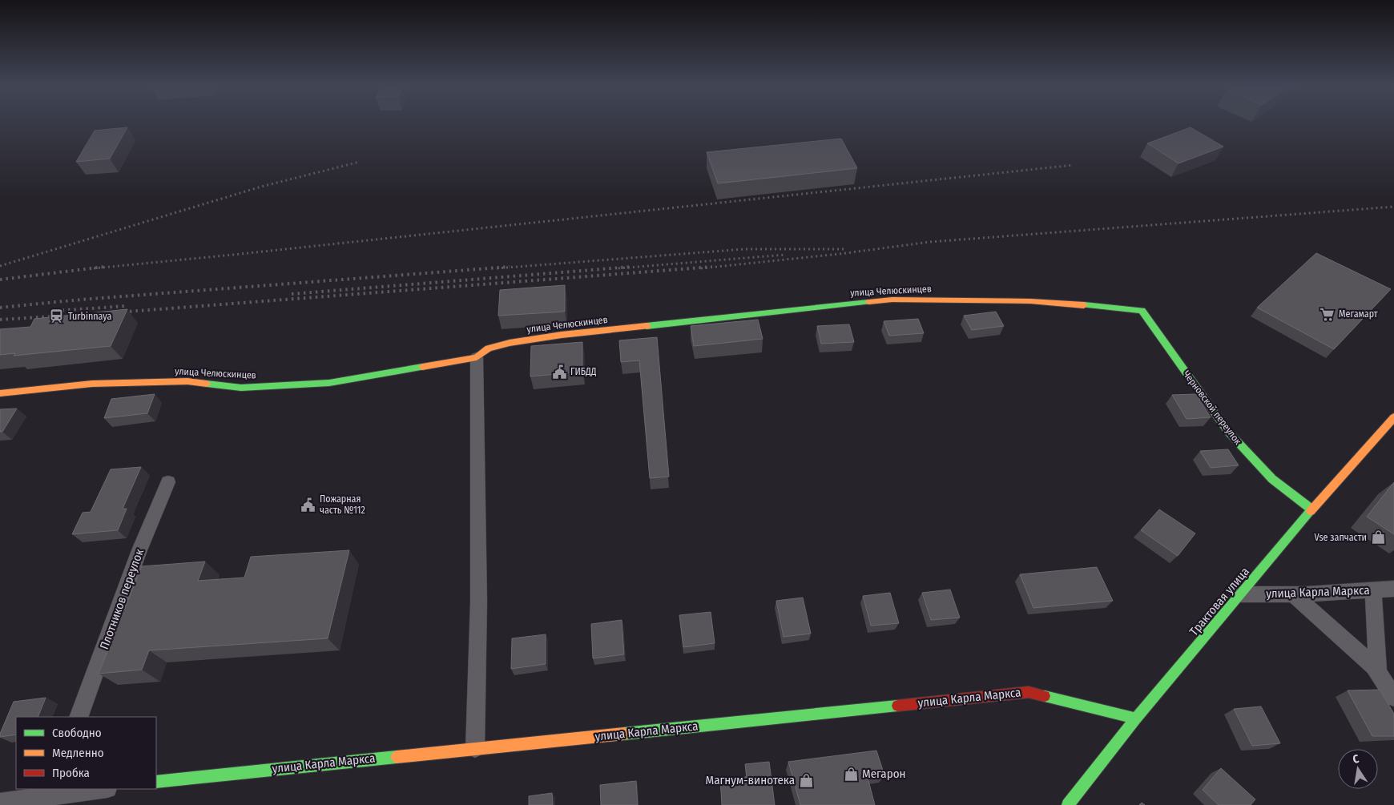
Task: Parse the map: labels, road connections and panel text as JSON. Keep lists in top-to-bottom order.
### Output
{
  "streets": {
    "street": [
      "улица Челюскинцев",
      "Черновской переулок",
      "улица Карла Маркса",
      "Плотников переулок",
      "Трактовая улица"
    ]
  },
  "crossings": [
    ["улица Челюскинцев", "Черновской переулок"],
    ["Черновской переулок", "Трактовая улица"],
    ["улица Карла Маркса", "Трактовая улица"]
  ],
  "places": {
    "supermarket": ["Мегамарт"],
    "station": ["Turbinnaya"],
    "public building": ["ГИБДД", "Пожарная часть №112"],
    "shop": ["Vse запчасти", "Мегарон", "Магнум-винотека"]
  },
  "legend": ["Свободно", "Медленно", "Пробка"],
  "north": "top"
}
